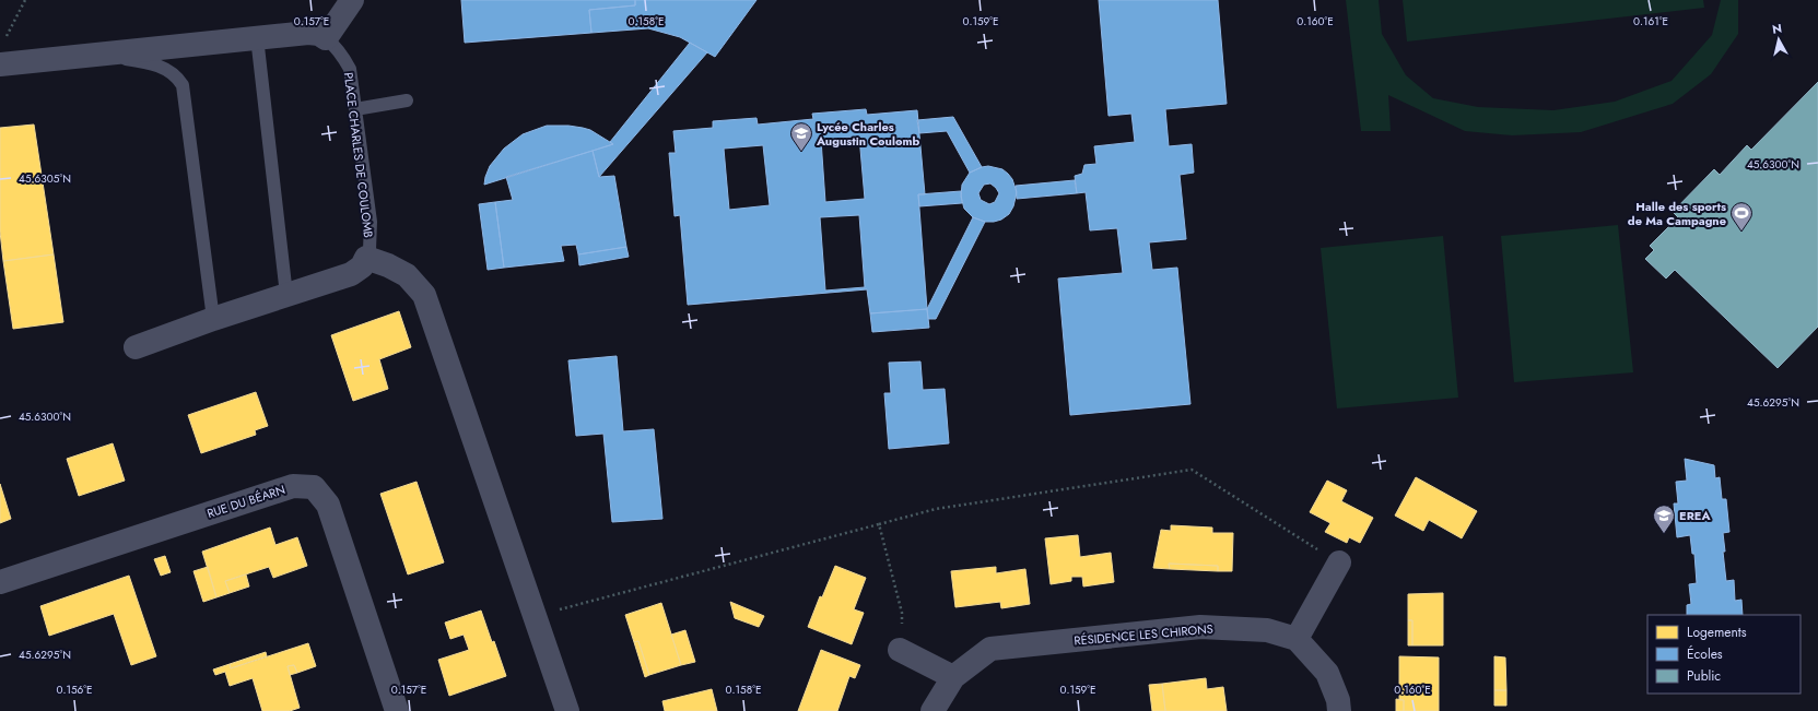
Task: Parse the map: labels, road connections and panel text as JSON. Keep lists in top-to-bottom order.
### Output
{
  "streets": {
    "street": ["RUE DU BÉARN", "RÉSIDENCE LES CHIRONS"],
    "lane": ["PLACE CHARLES DE COULOMB"]
  },
  "places": {
    "school or university": ["Lycée Charles Augustin Coulomb", "EREA"],
    "sports": ["Halle des sports de Ma Campagne"]
  },
  "legend": ["Logements", "Écoles", "Public"],
  "north": "top",
  "coordinates": [
    "0.157°E",
    "0.158°E",
    "0.159°E",
    "0.160°E",
    "0.161°E",
    "45.6300°N",
    "45.6305°N",
    "45.6295°N",
    "0.156°E"
  ]
}
